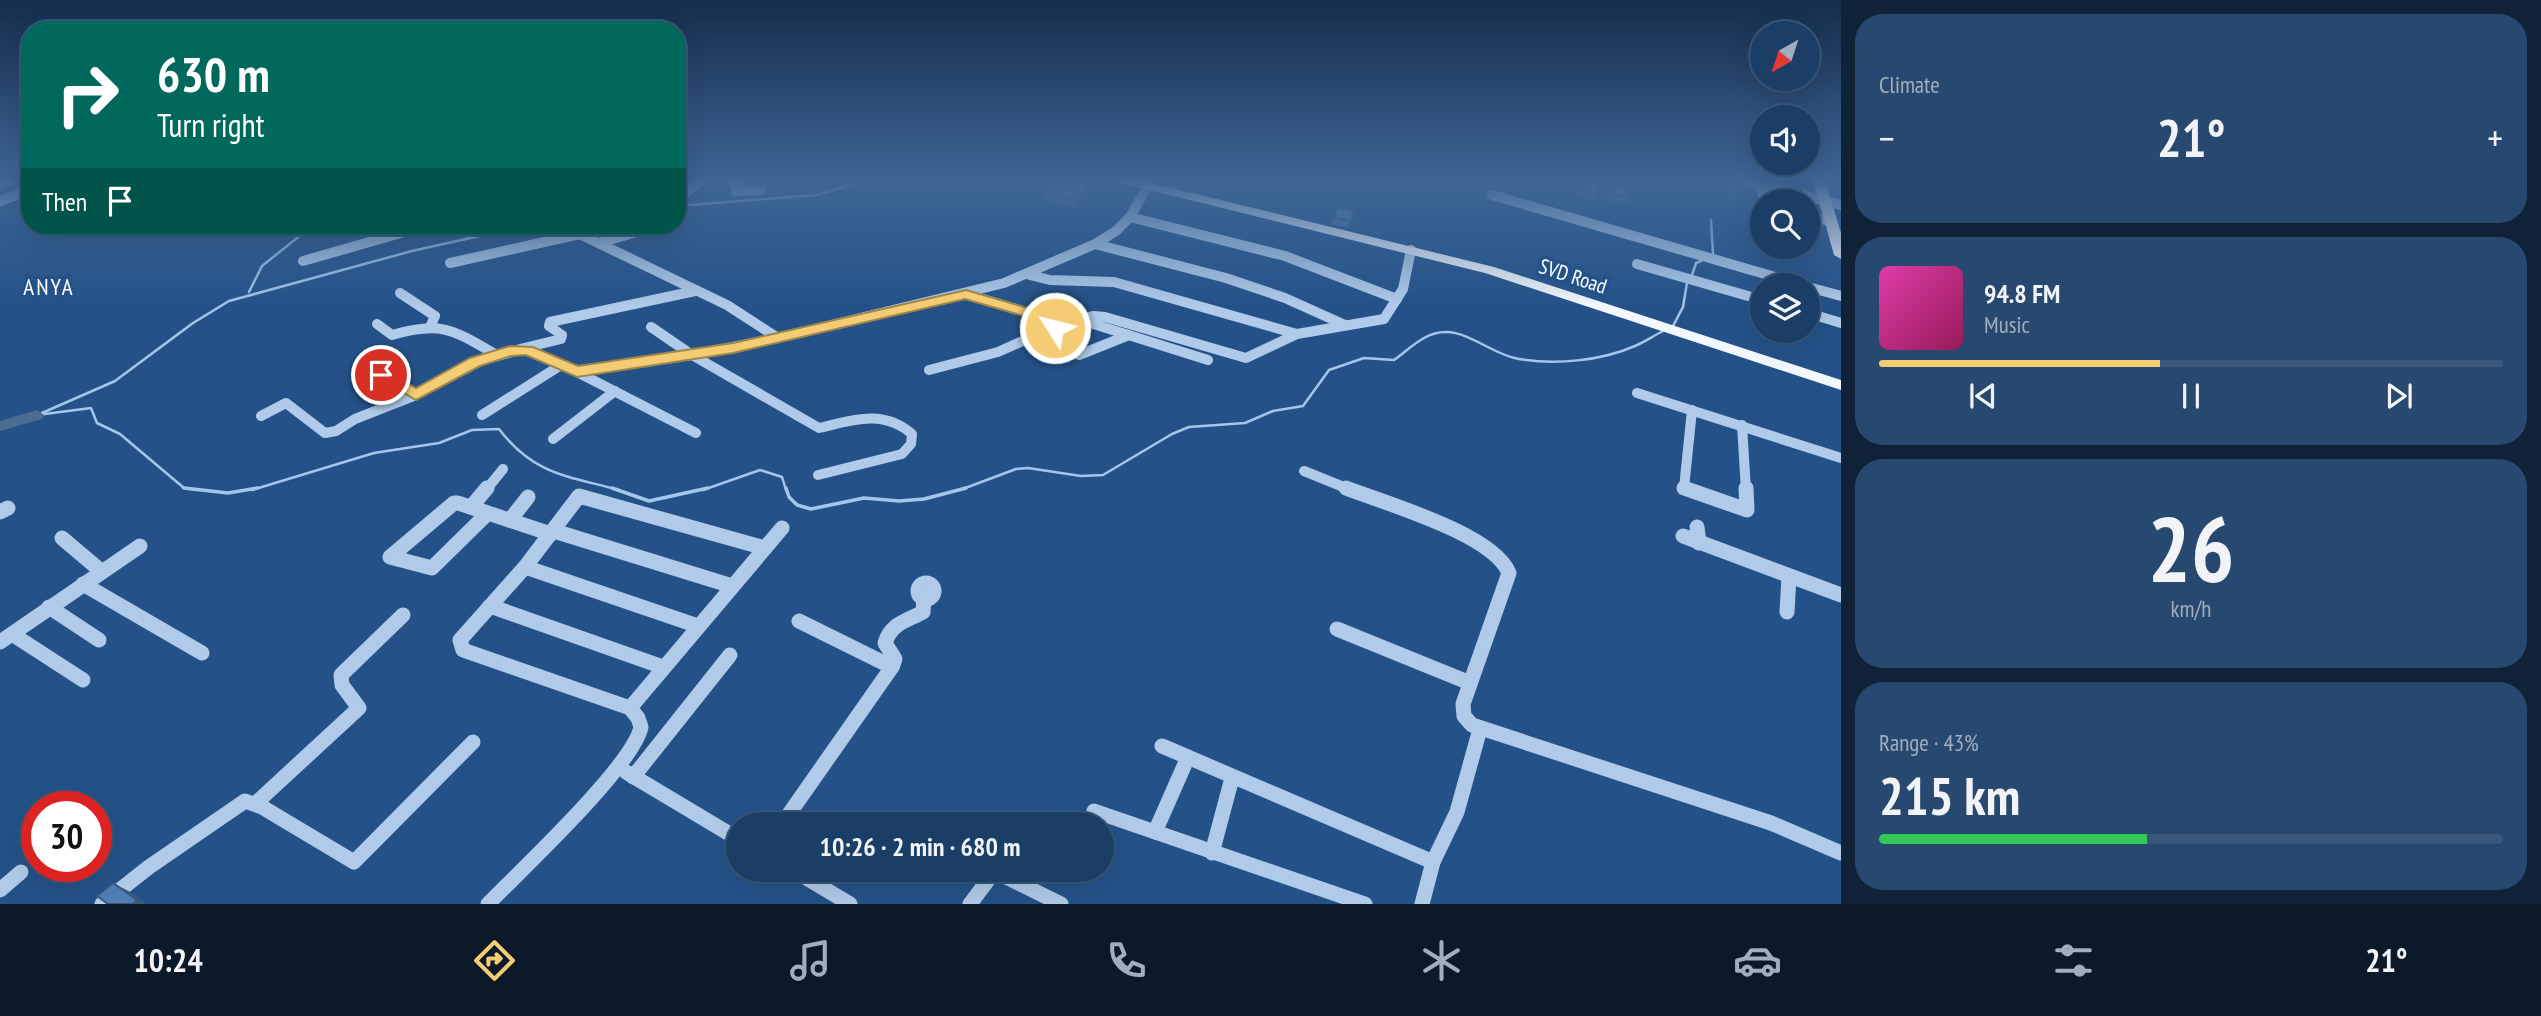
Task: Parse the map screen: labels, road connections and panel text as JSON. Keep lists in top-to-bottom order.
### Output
{
  "streets": {
    "main road": ["SVD Road"]
  },
  "districts": ["ANYA"],
  "north": "bottom left",
  "page": {
    "tile": [
      "Climate",
      ["26", "km/h"],
      ["Range · 43%", "215 km"]
    ],
    "turn": ["630 m", "Turn right"],
    "heat": ["−", "21°", "+"],
    "then": "Then",
    "song": ["94.8 FM", "Music"],
    "limit": "30",
    "trip": "10:26 · 2 min · 680 m",
    "tabs": ["10:24", "21°"]
  }
}
